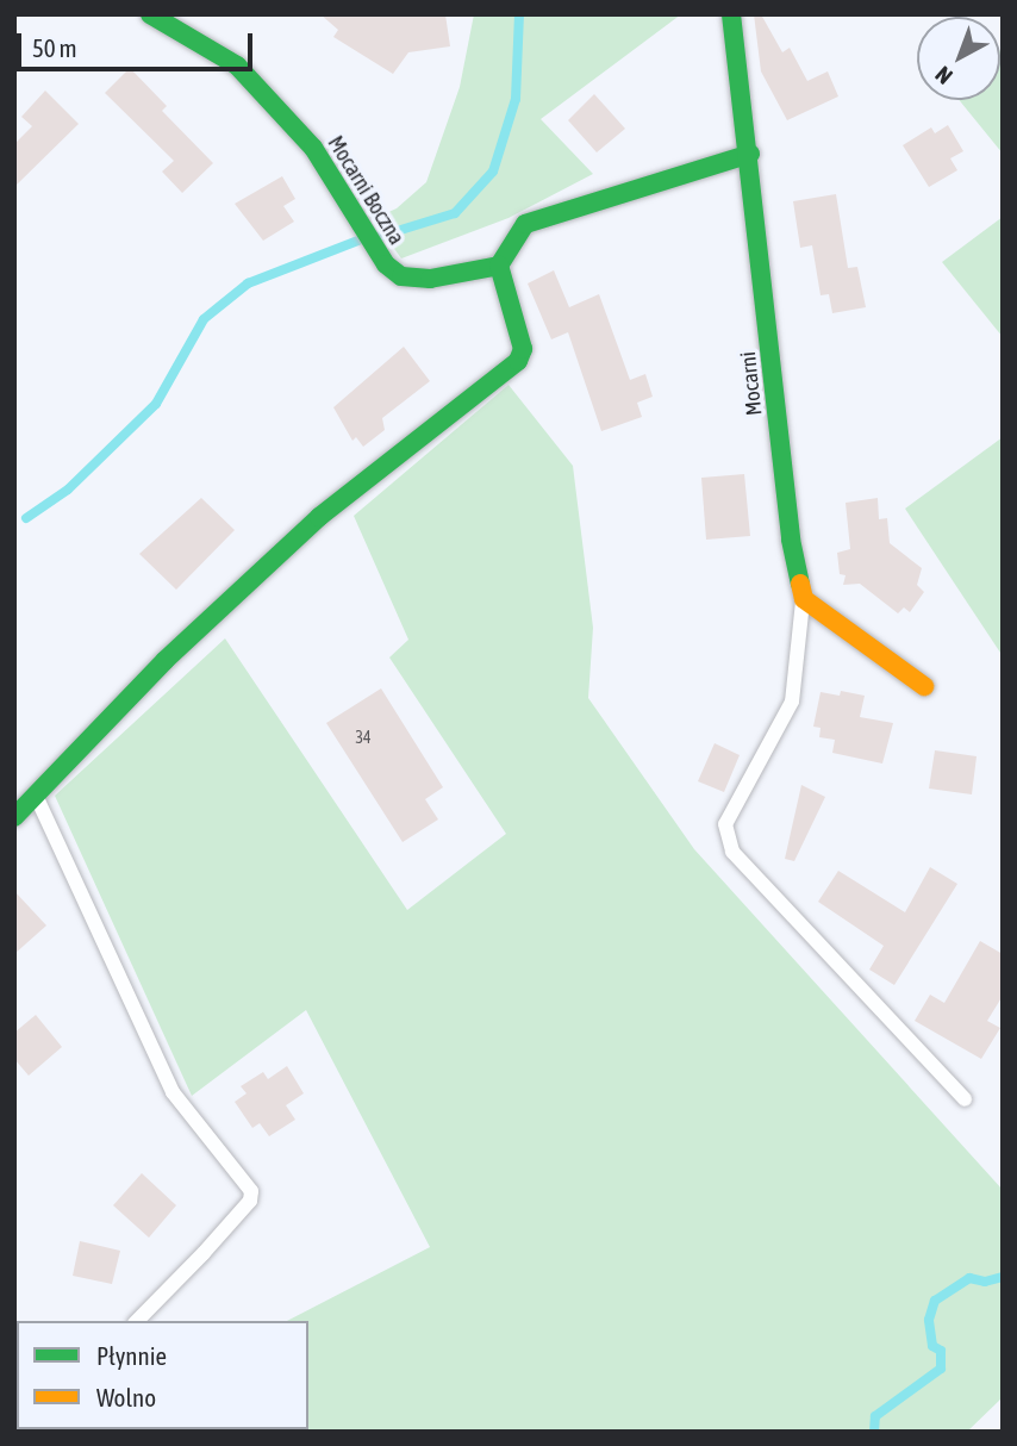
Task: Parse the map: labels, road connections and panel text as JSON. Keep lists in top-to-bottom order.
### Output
{
  "streets": {
    "street": ["Mocarni Boczna", "Mocarni"]
  },
  "house_numbers": ["34"],
  "legend": ["Płynnie", "Wolno"],
  "scale_bar": "50 m",
  "north": "bottom left"
}
